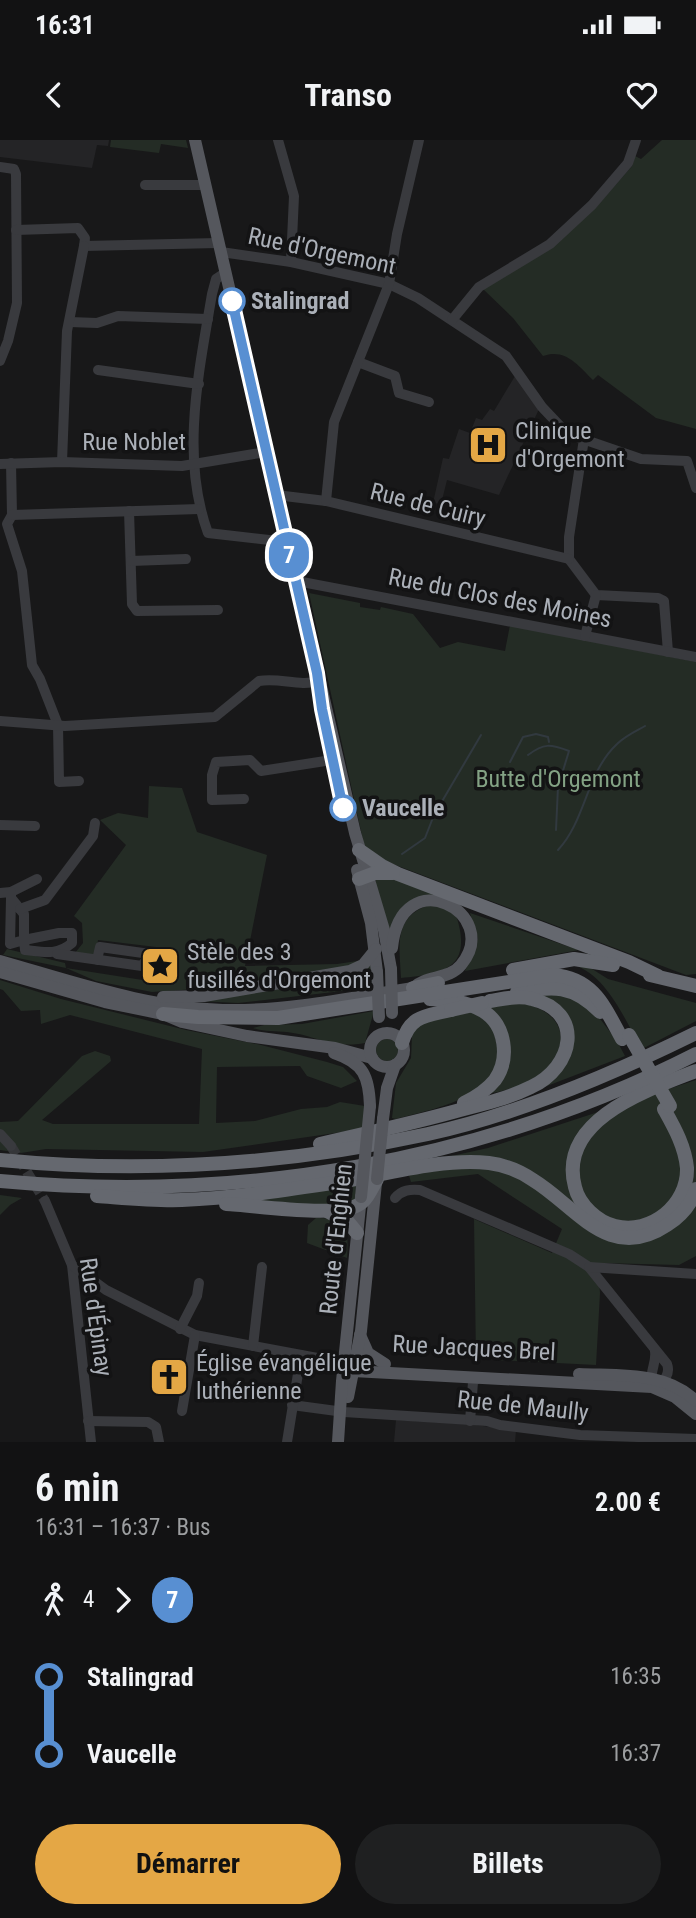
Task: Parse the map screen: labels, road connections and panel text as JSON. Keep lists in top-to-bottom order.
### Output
{
  "streets": {
    "main road": ["Route d'Enghien", "Rue Jacques Brel"],
    "street": [
      "Rue d'Orgemont",
      "Rue Noblet",
      "Rue de Cuiry",
      "Rue du Clos des Moines",
      "Rue d'Épinay",
      "Rue de Maully"
    ]
  },
  "crossings": [
    ["Route d'Enghien", "Rue Jacques Brel"],
    ["Route d'Enghien", "Rue de Maully"]
  ],
  "parks": ["Butte d'Orgemont"],
  "places": {
    "other": ["Stalingrad", "Vaucelle"],
    "hospital": ["Clinique d'Orgemont"],
    "place": ["Stèle des 3 fusillés d'Orgemont"],
    "church": ["Église évangélique luthérienne"]
  },
  "lines": ["bus line 7"],
  "page": {
    "status": "16:31",
    "header": "Transo",
    "on_map": "7",
    "heading": ["6 min", "16:31 – 16:37 · Bus", "2.00 €"],
    "legs": ["4", "7"],
    "list": [
      {
        "name": "Stalingrad",
        "value": "16:35"
      },
      {
        "name": "Vaucelle",
        "value": "16:37"
      }
    ],
    "buttons": ["Démarrer", "Billets"]
  }
}
